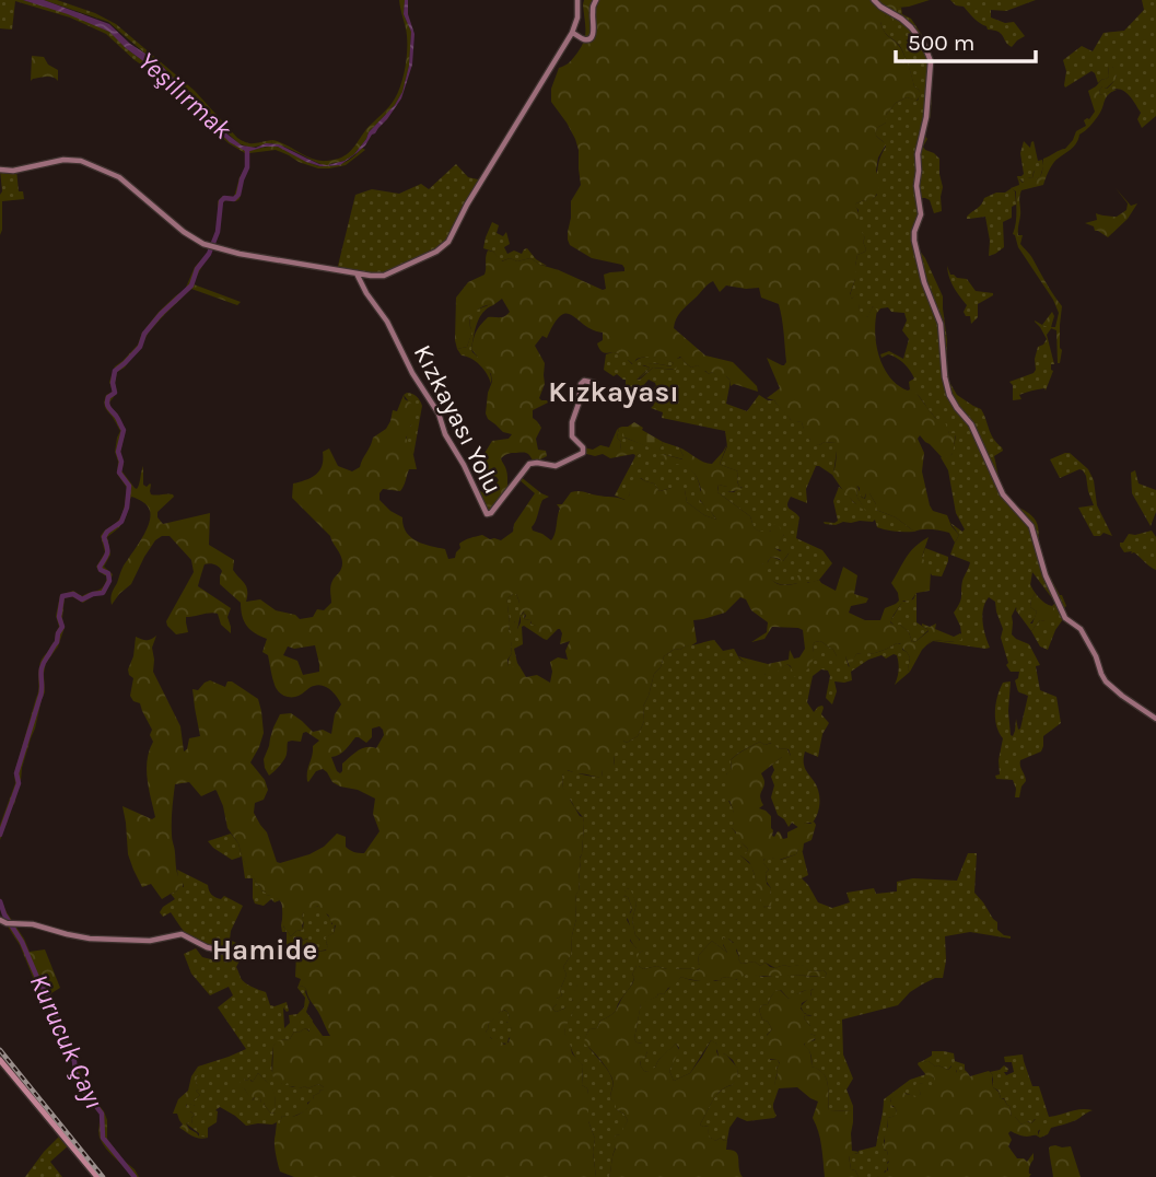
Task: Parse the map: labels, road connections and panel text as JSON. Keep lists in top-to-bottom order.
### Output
{
  "streets": {
    "street": ["Kızkayası Yolu"]
  },
  "districts": ["Kızkayası", "Hamide"],
  "water": ["Yeşilırmak", "Kurucuk Çayı"],
  "scale_bar": "500 m"
}
